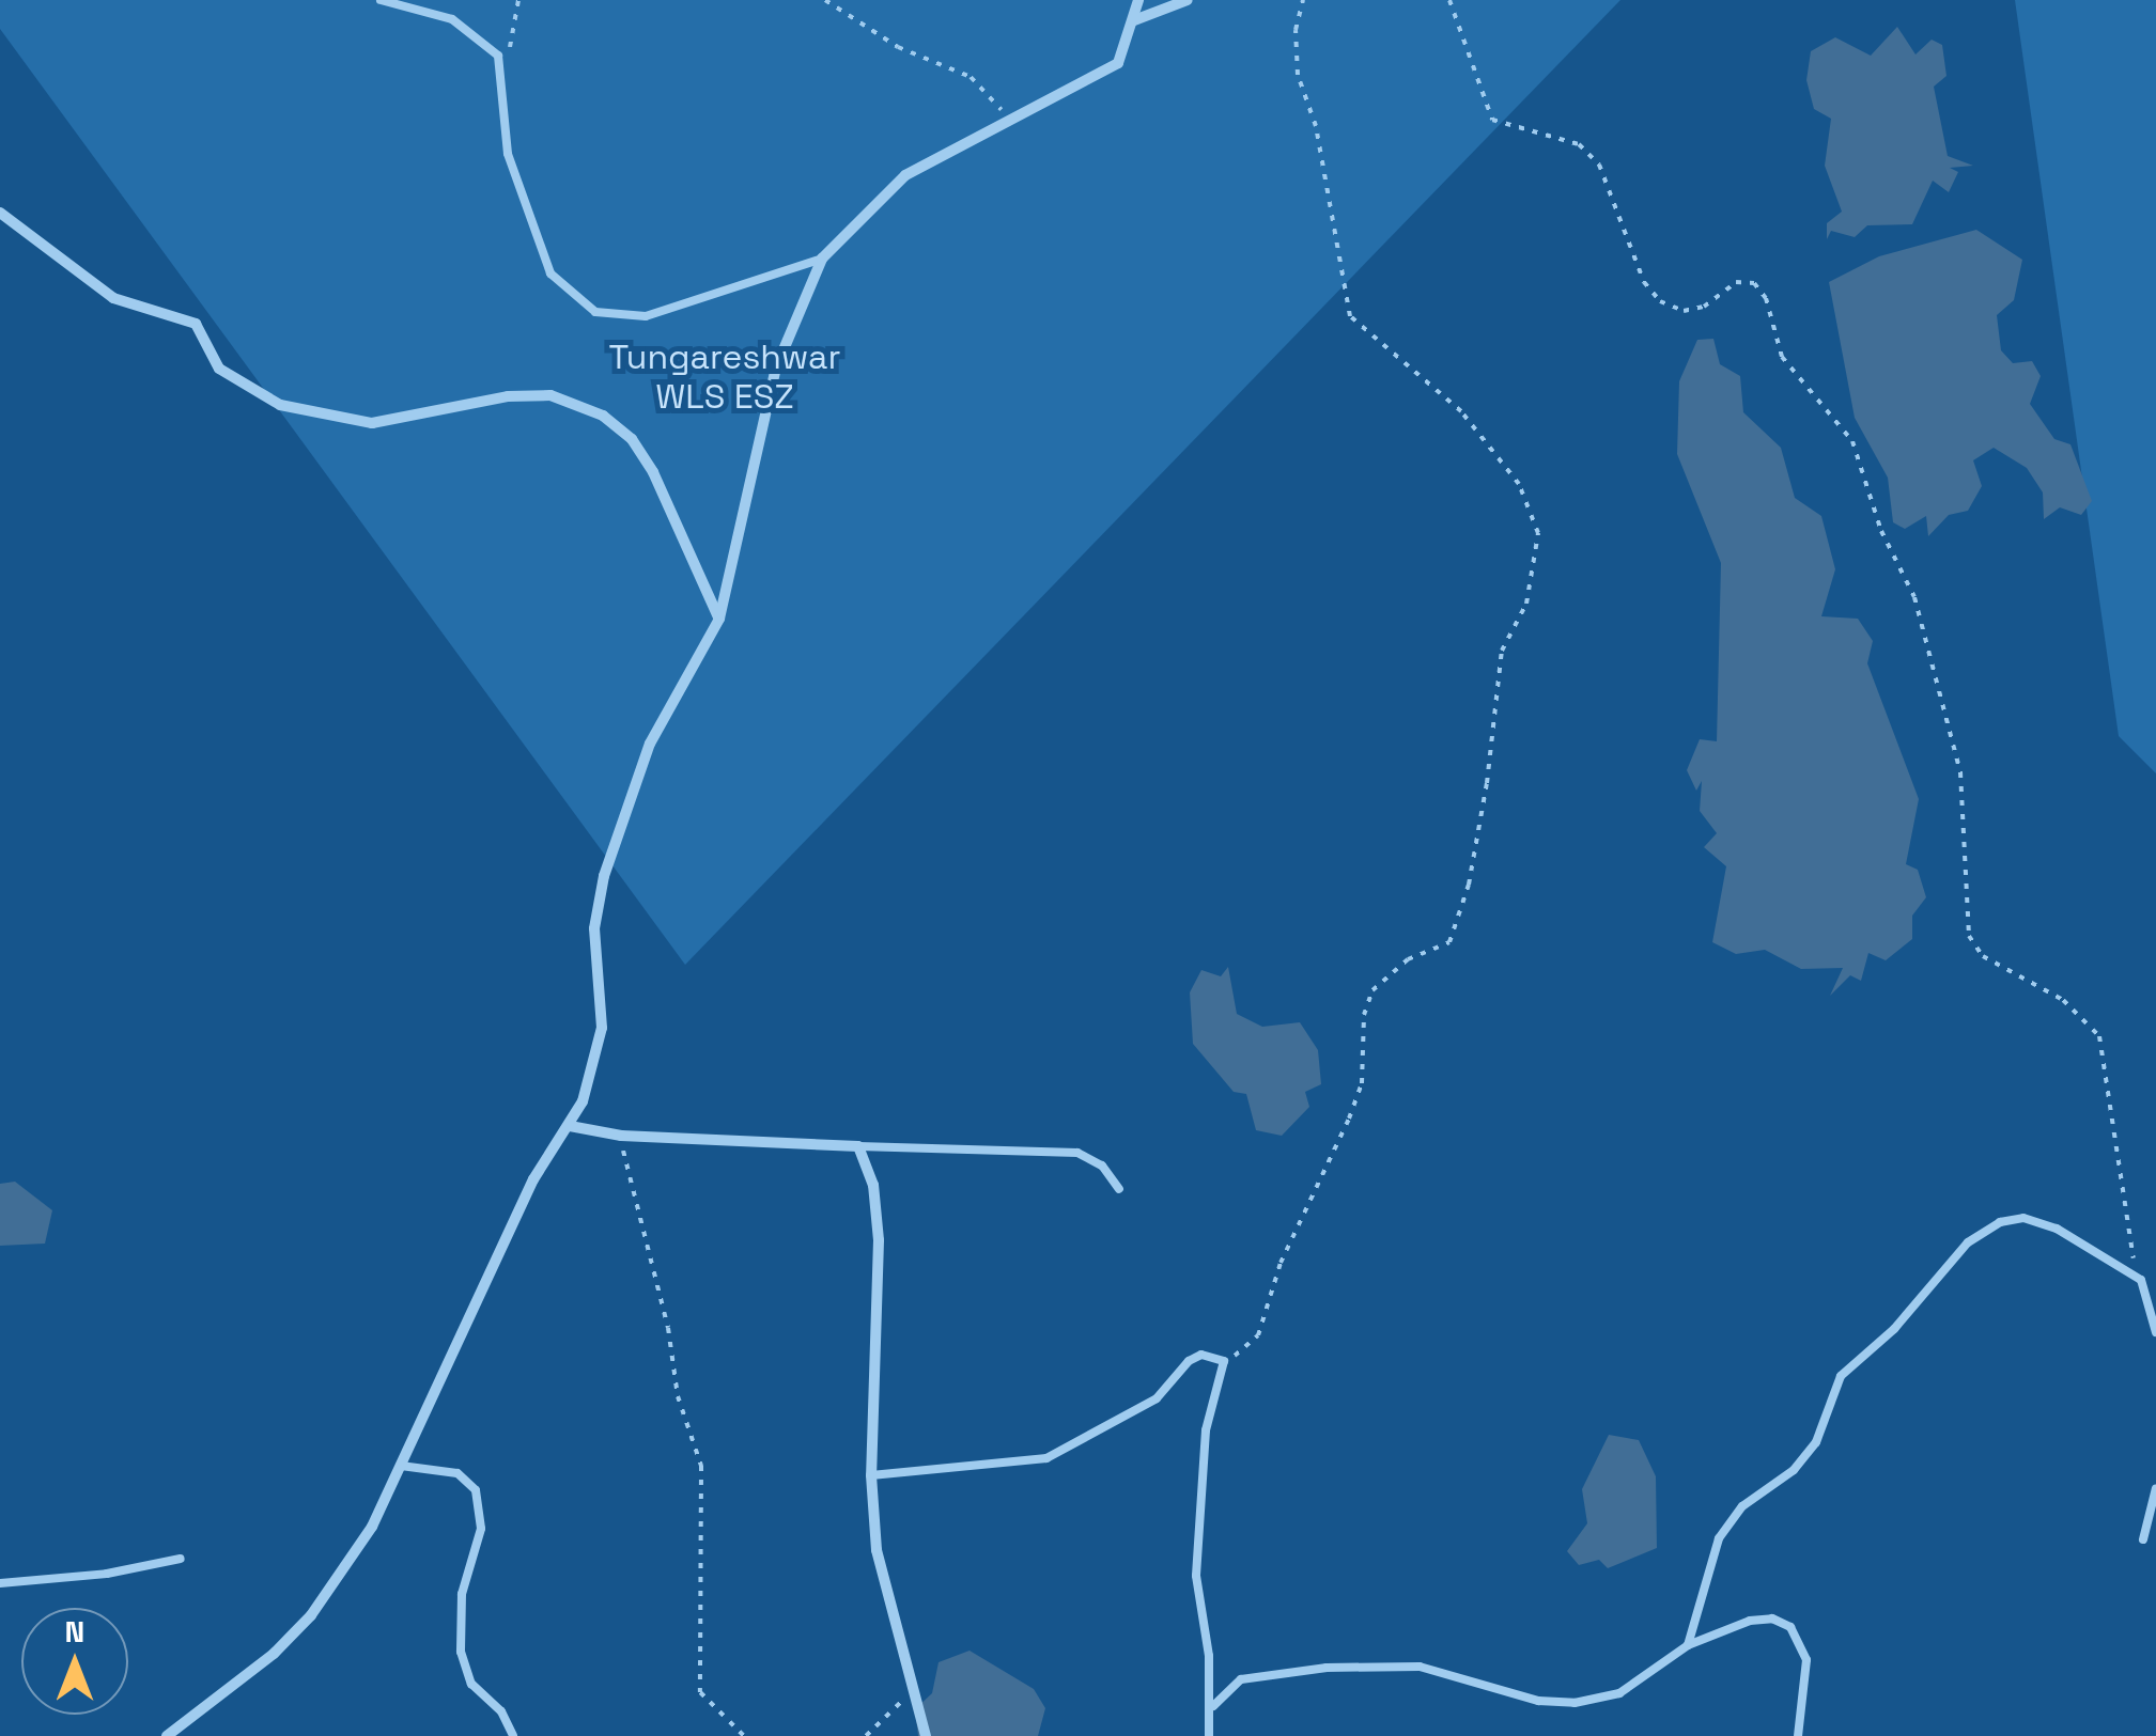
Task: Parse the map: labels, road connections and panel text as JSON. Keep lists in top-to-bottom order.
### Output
{
  "parks": ["Tungareshwar WLS ESZ"],
  "north": "top"
}
